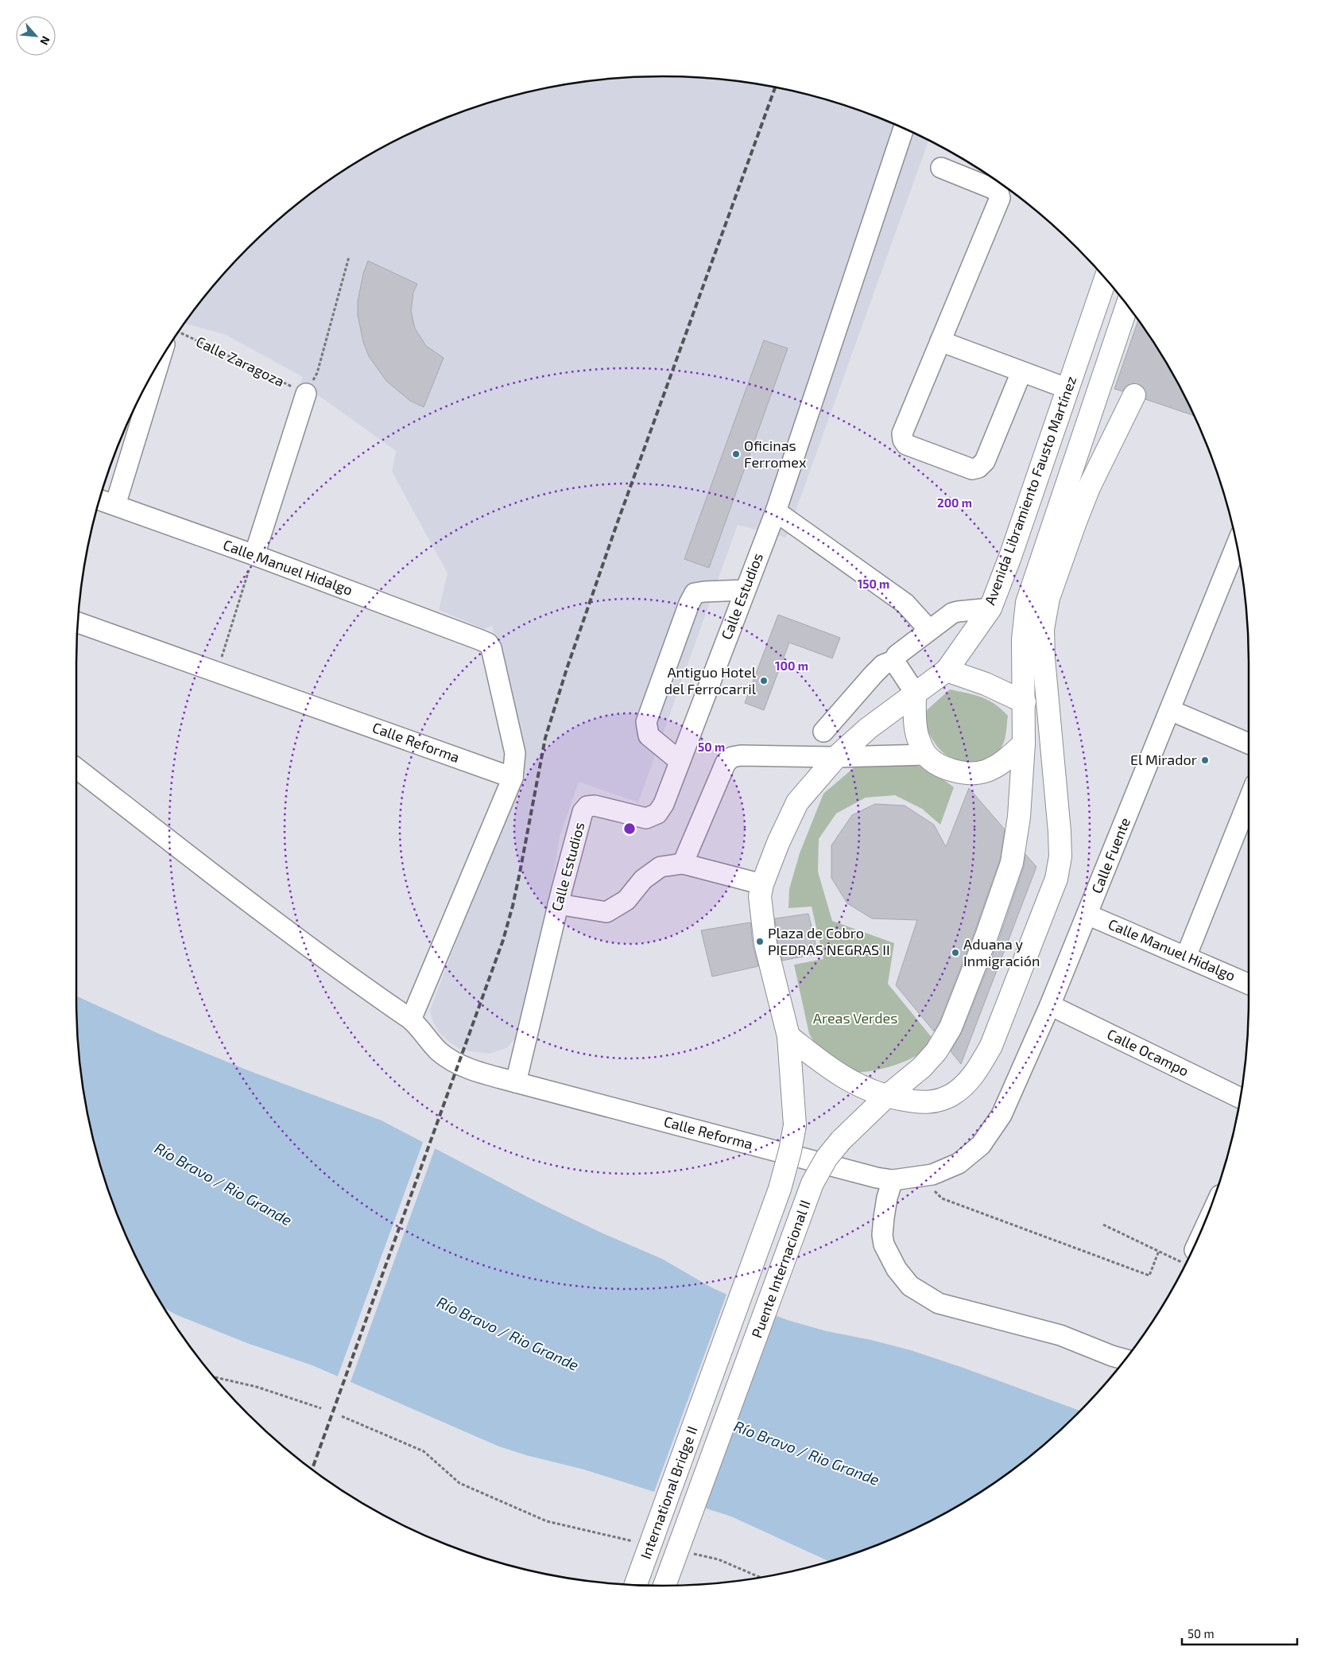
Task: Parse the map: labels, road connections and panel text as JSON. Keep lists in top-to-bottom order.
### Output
{
  "streets": {
    "highway": ["Avenida Libramiento Fausto Martínez", "Puente Internacional II", "International Bridge II"],
    "street": [
      "Calle Manuel Hidalgo",
      "Calle Estudios",
      "Calle Reforma",
      "Calle Fuente",
      "Calle Ocampo"
    ],
    "path": ["Calle Zaragoza"]
  },
  "crossings": [
    ["Avenida Libramiento Fausto Martínez", "Puente Internacional II"],
    ["Calle Manuel Hidalgo", "Calle Reforma"],
    ["Calle Manuel Hidalgo", "Calle Fuente"],
    ["Calle Estudios", "Calle Reforma"],
    ["Calle Reforma", "Calle Fuente"],
    ["Calle Fuente", "Calle Ocampo"],
    ["Puente Internacional II", "International Bridge II"]
  ],
  "water": ["Río Bravo / Rio Grande"],
  "parks": ["Areas Verdes"],
  "places": [
    "Oficinas Ferromex",
    "Antiguo Hotel del Ferrocarril",
    "El Mirador",
    "Plaza de Cobro PIEDRAS NEGRAS II",
    "Aduana y Inmigración"
  ],
  "scale_bar": "50 m",
  "north": "bottom right",
  "rings": [
    "200 m",
    "150 m",
    "100 m",
    "50 m"
  ]
}
